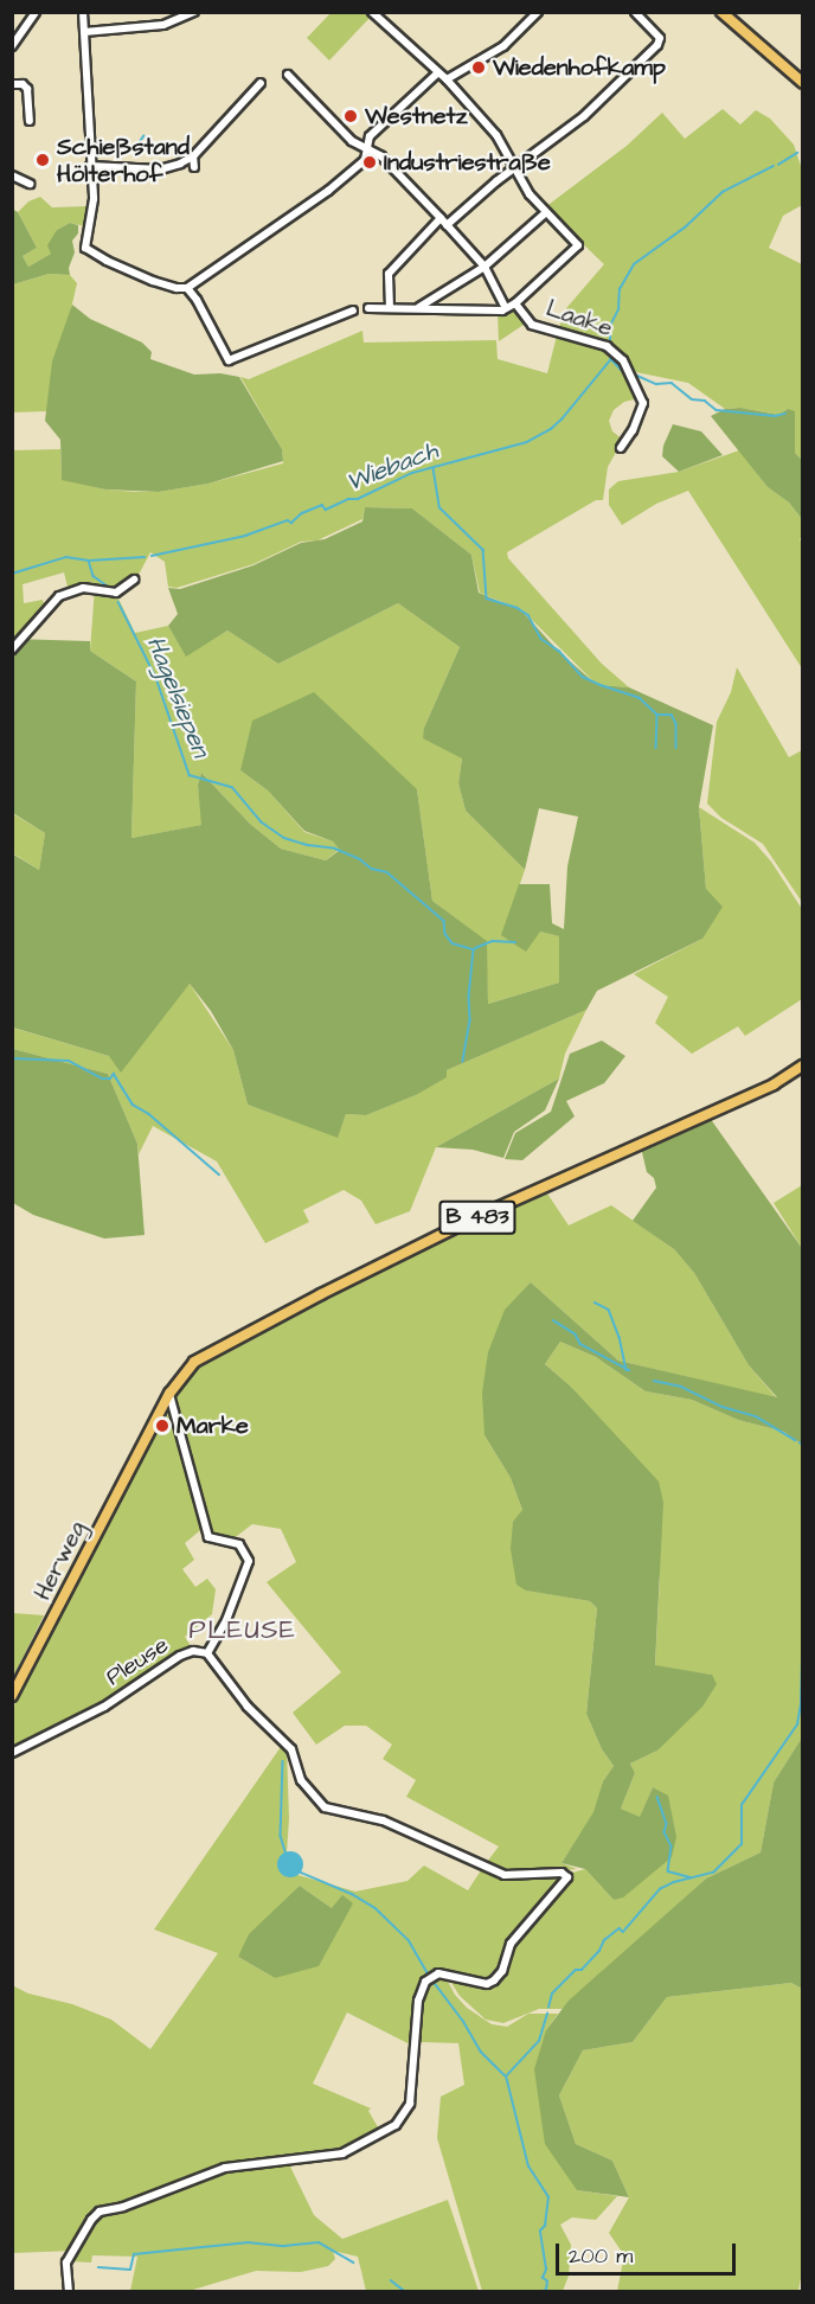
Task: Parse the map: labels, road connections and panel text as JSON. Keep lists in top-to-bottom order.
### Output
{
  "streets": {
    "main road": ["B 483", "Herweg"],
    "street": ["Laake", "Pleuse"]
  },
  "crossings": [
    ["B 483", "Herweg"],
    ["B 483", "Pleuse"],
    ["Herweg", "Pleuse"]
  ],
  "districts": ["PLEUSE"],
  "water": ["Wiebach", "Hagelsiepen"],
  "places": [
    "Wiedenhofkamp",
    "Westnetz",
    "Schießstand Hölterhof",
    "Industriestraße",
    "Marke"
  ],
  "scale_bar": "200 m"
}
